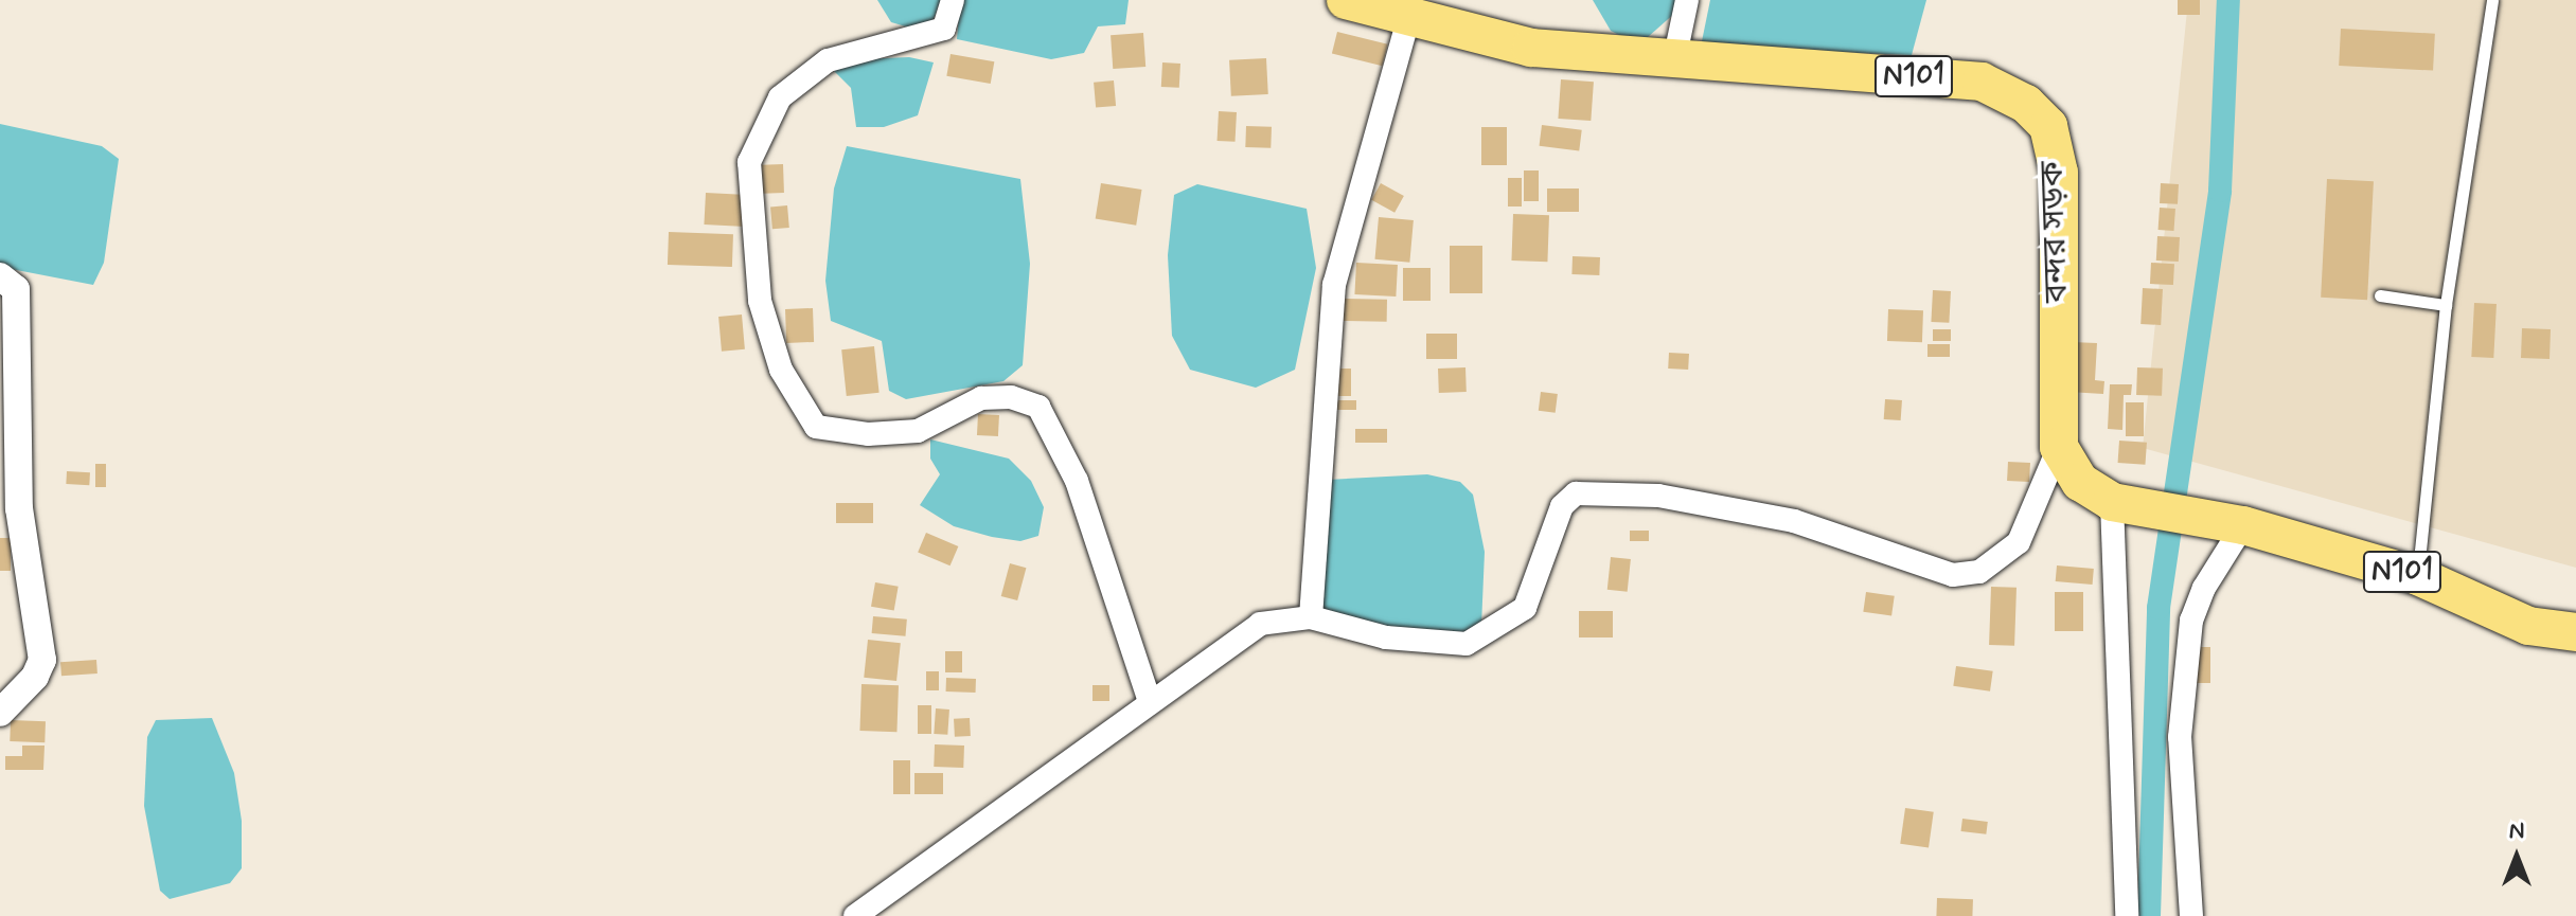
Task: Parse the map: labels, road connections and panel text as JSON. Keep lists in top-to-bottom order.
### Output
{
  "streets": {
    "highway": ["N101", "বন্দর সড়ক"]
  },
  "crossings": [
    ["N101", "বন্দর সড়ক"]
  ],
  "north": "top"
}
